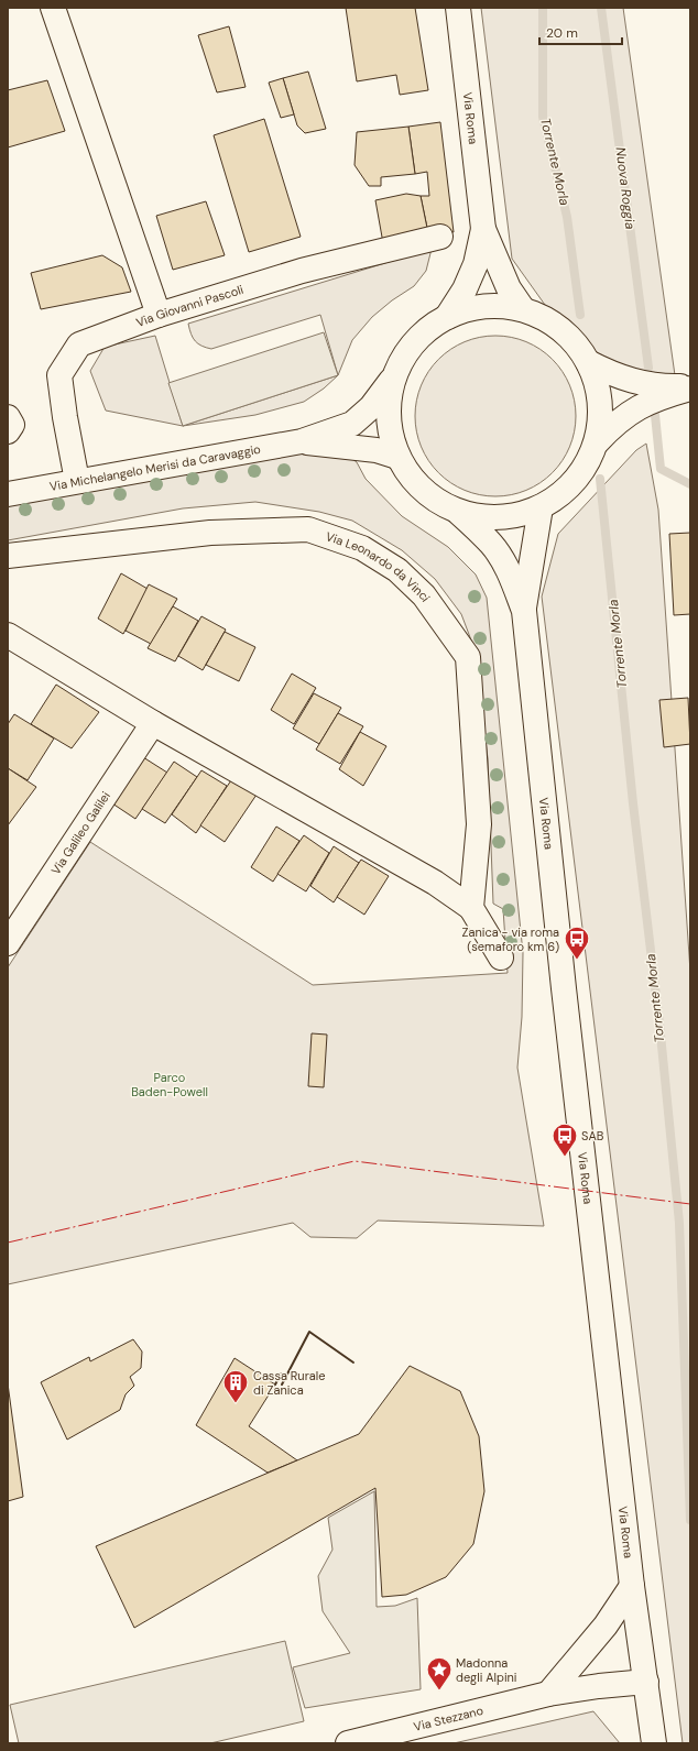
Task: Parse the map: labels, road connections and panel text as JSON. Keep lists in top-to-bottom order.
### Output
{
  "streets": {
    "street": [
      "Via Roma",
      "Via Giovanni Pascoli",
      "Via Michelangelo Merisi da Caravaggio",
      "Via Leonardo da Vinci",
      "Via Galileo Galilei",
      "Via Stezzano"
    ]
  },
  "crossings": [
    ["Via Roma", "Via Michelangelo Merisi da Caravaggio"],
    ["Via Roma", "Via Stezzano"],
    ["Via Giovanni Pascoli", "Via Michelangelo Merisi da Caravaggio"]
  ],
  "water": ["Torrente Morla", "Nuova Roggia"],
  "parks": ["Parco Baden-Powell"],
  "places": {
    "bus stop": ["Zanica - via roma (semaforo km 6)", "SAB"],
    "building": ["Cassa Rurale di Zanica"],
    "place": ["Madonna degli Alpini"]
  },
  "scale_bar": "20 m"
}
